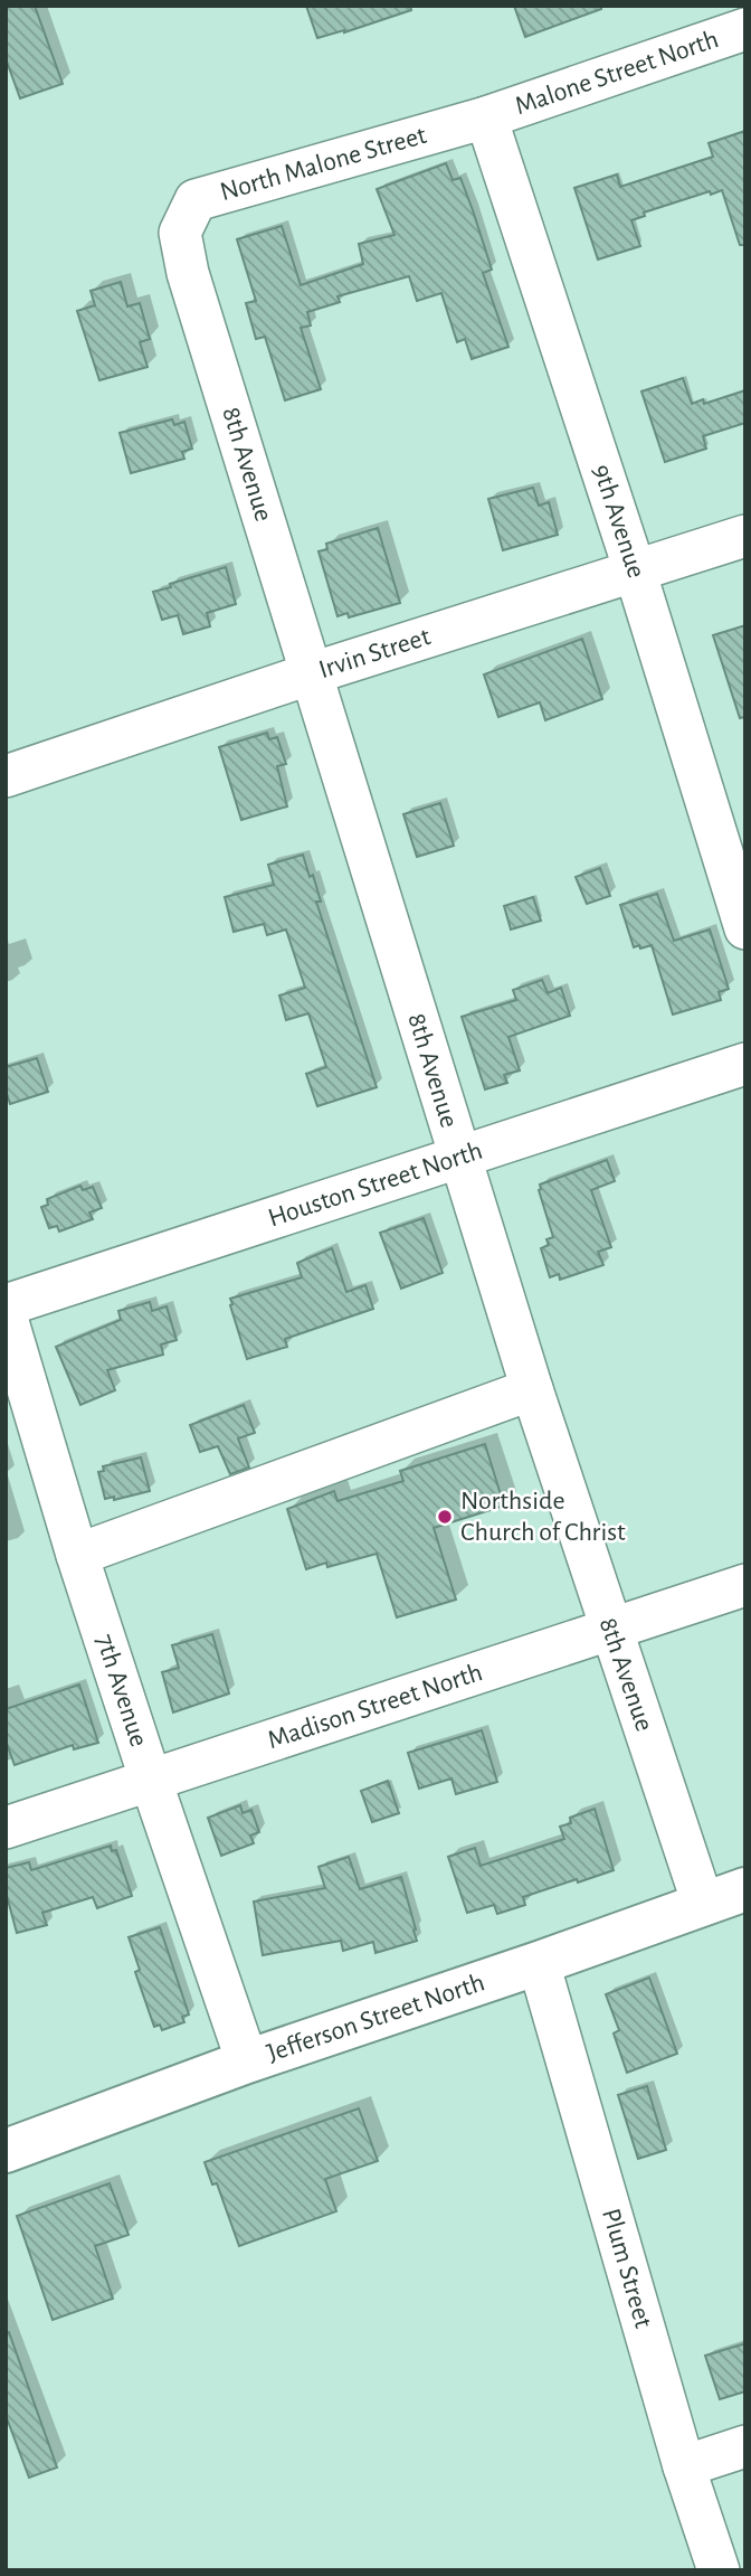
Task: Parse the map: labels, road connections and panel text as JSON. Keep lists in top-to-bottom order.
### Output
{
  "streets": {
    "main road": ["Jefferson Street North"],
    "street": [
      "Malone Street North",
      "North Malone Street",
      "8th Avenue",
      "9th Avenue",
      "Irvin Street",
      "Houston Street North",
      "7th Avenue",
      "Madison Street North",
      "Plum Street"
    ]
  },
  "crossings": [
    ["Malone Street North", "North Malone Street"],
    ["Malone Street North", "9th Avenue"],
    ["North Malone Street", "8th Avenue"],
    ["North Malone Street", "9th Avenue"],
    ["8th Avenue", "Irvin Street"],
    ["8th Avenue", "Houston Street North"],
    ["8th Avenue", "Madison Street North"],
    ["8th Avenue", "Jefferson Street North"],
    ["9th Avenue", "Irvin Street"],
    ["7th Avenue", "Madison Street North"],
    ["7th Avenue", "Jefferson Street North"],
    ["Jefferson Street North", "Plum Street"]
  ],
  "places": ["Northside Church of Christ"]
}
